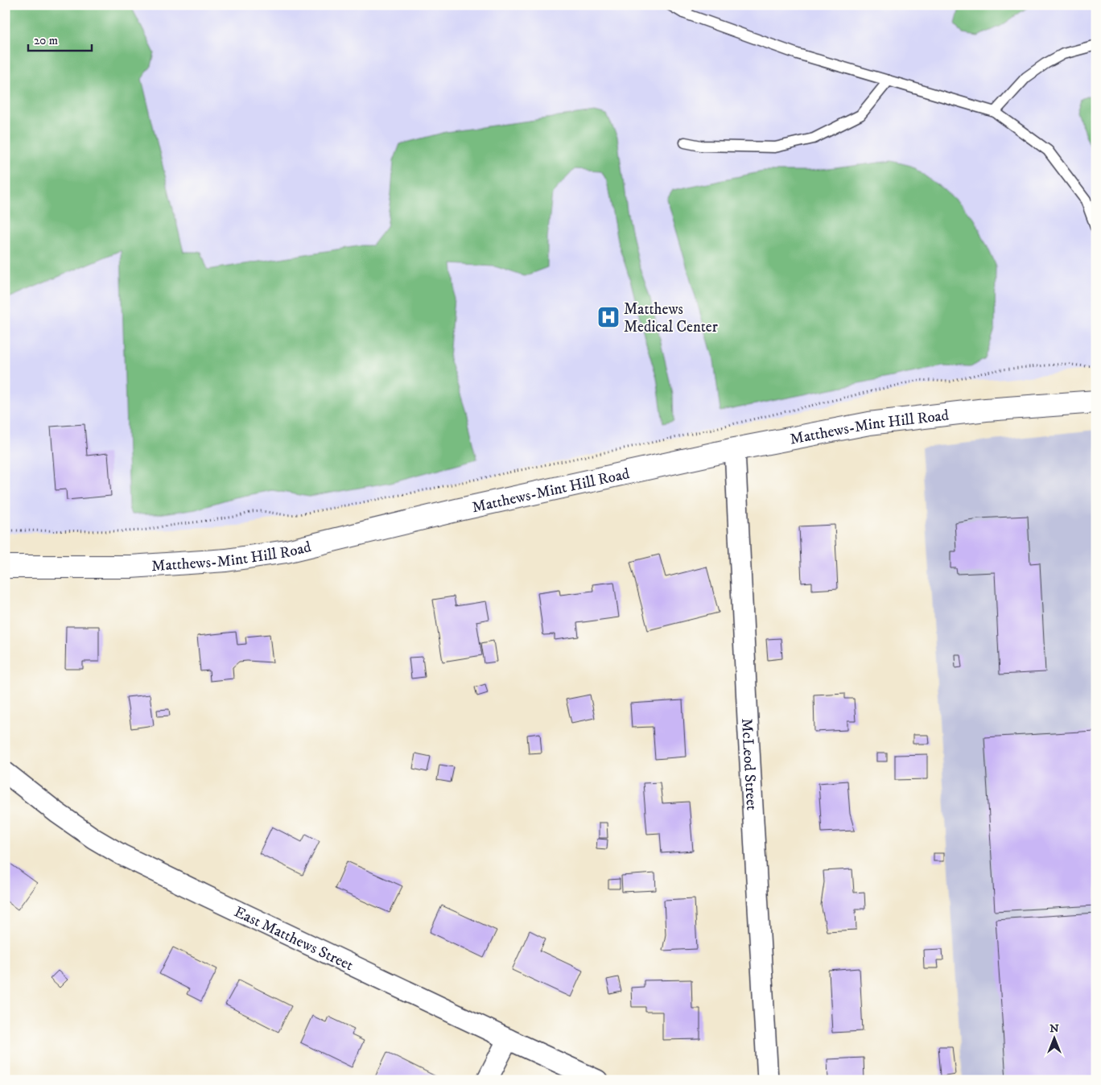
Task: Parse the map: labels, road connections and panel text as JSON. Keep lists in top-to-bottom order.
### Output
{
  "streets": {
    "main road": ["Matthews-Mint Hill Road"],
    "street": ["McLeod Street", "East Matthews Street"]
  },
  "crossings": [
    ["Matthews-Mint Hill Road", "McLeod Street"]
  ],
  "places": {
    "hospital": ["Matthews Medical Center"]
  },
  "scale_bar": "20 m",
  "north": "top"
}
